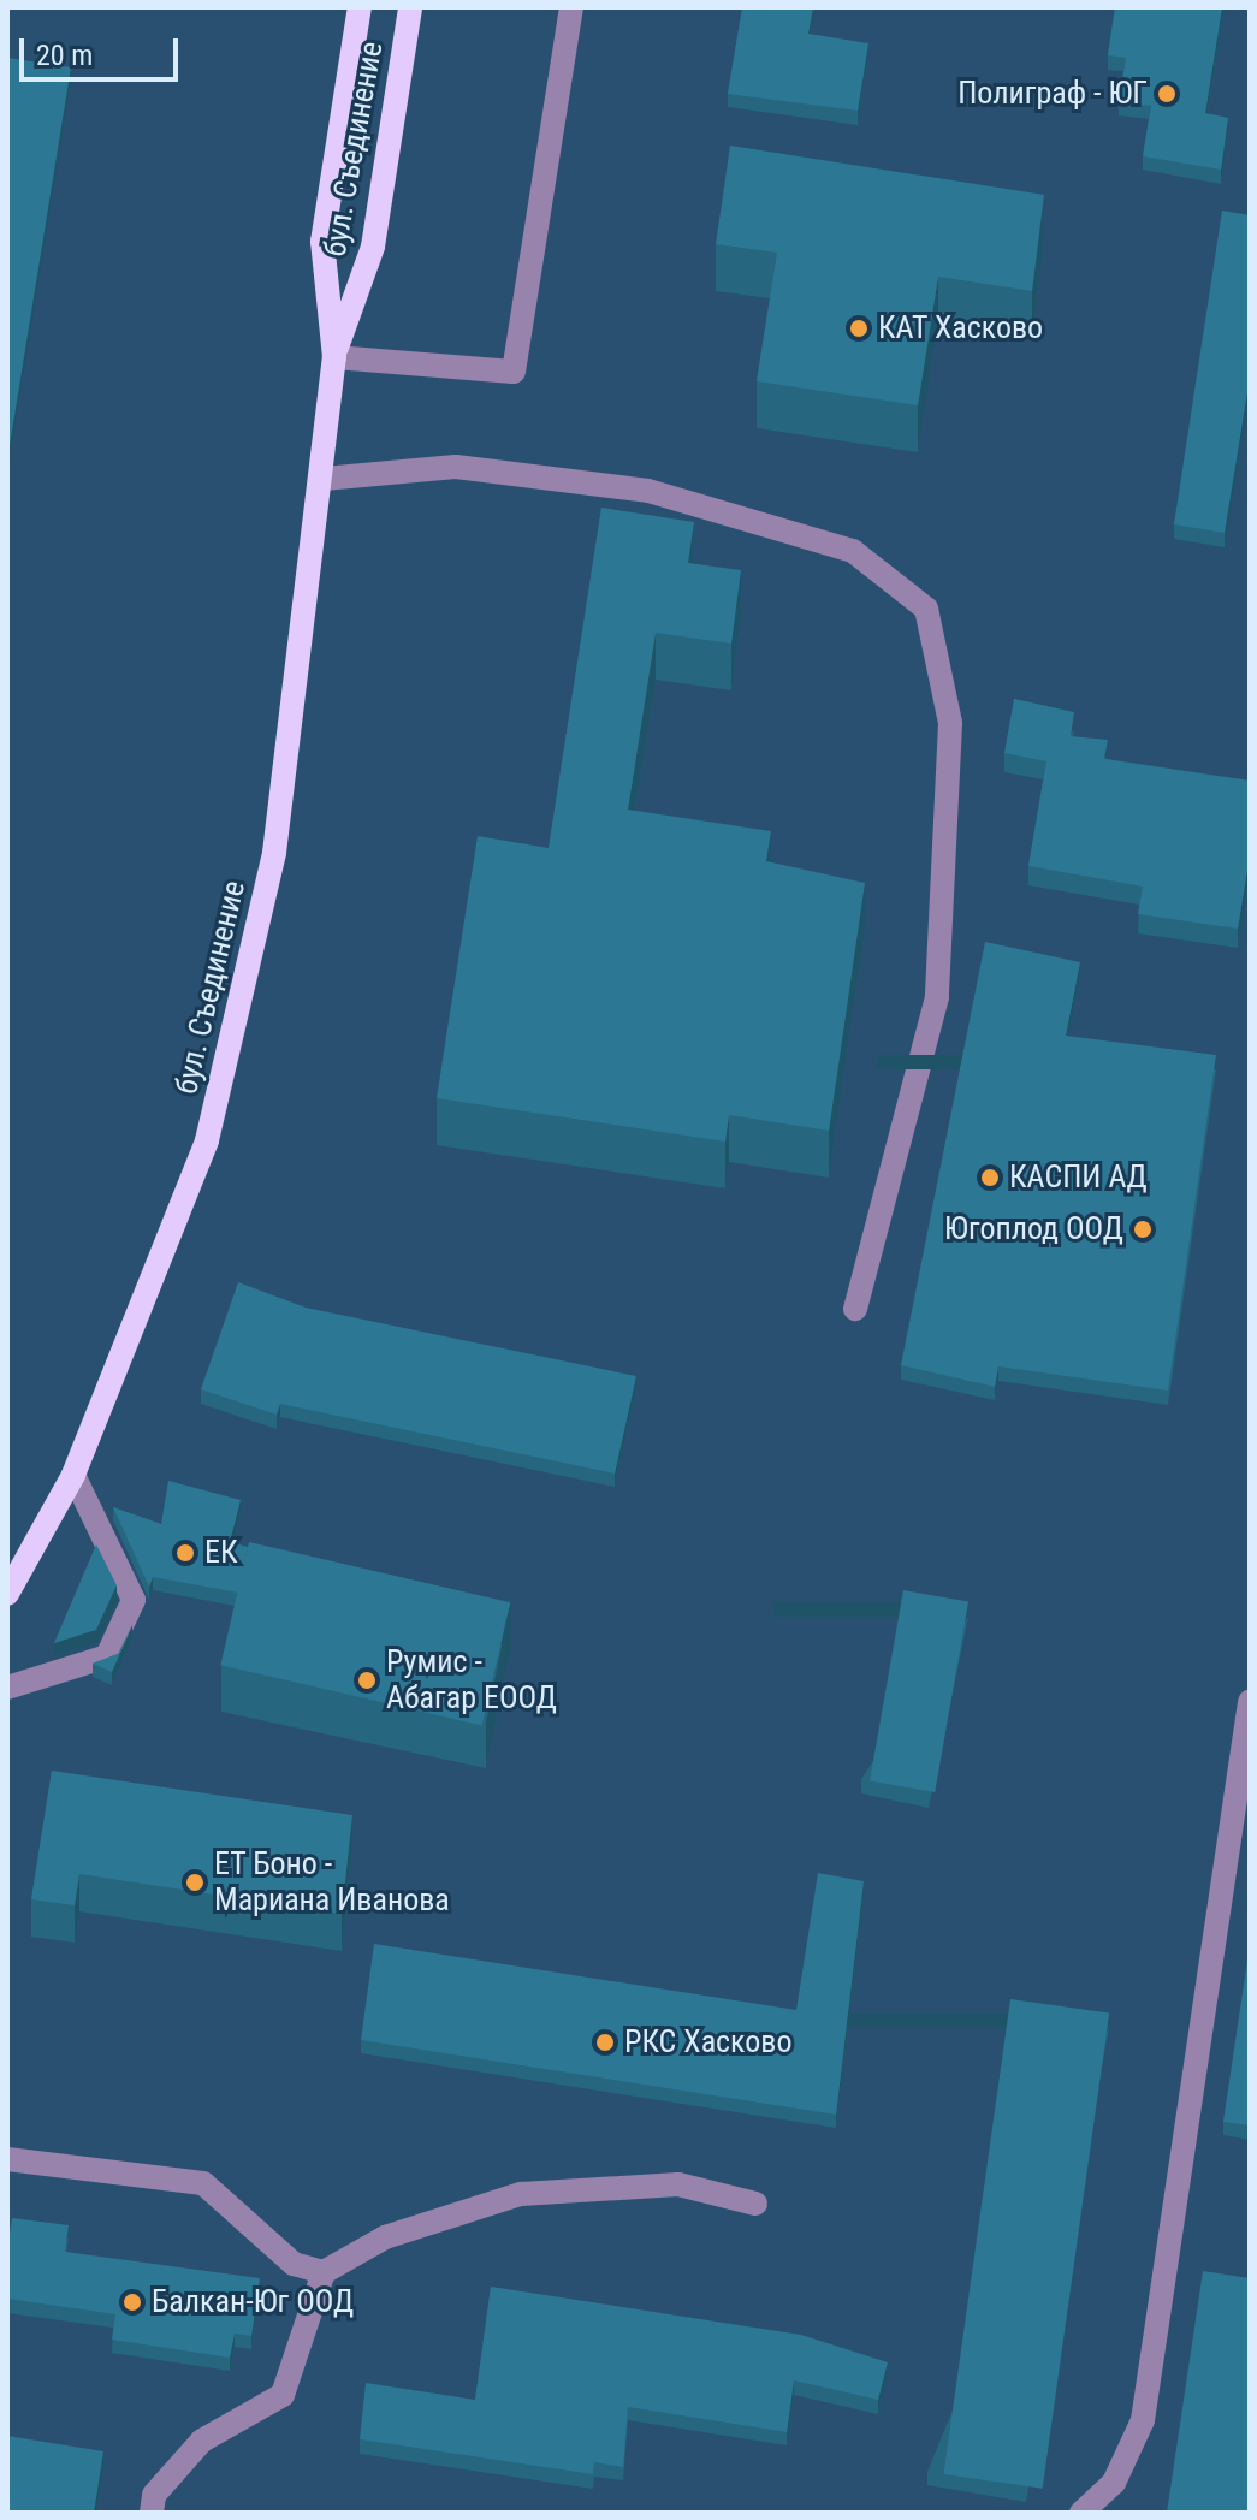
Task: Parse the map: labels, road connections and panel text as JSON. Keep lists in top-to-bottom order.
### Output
{
  "streets": {
    "main road": ["бул. Съединение"]
  },
  "places": [
    "Полиграф - ЮГ",
    "КАТ Хасково",
    "КАСПИ АД",
    "Югоплод ООД",
    "ЕК",
    "Румис - Абагар ЕООД",
    "ЕТ Боно - Мариана Иванова",
    "РКС Хасково",
    "Балкан-Юг ООД"
  ],
  "scale_bar": "20 m"
}
